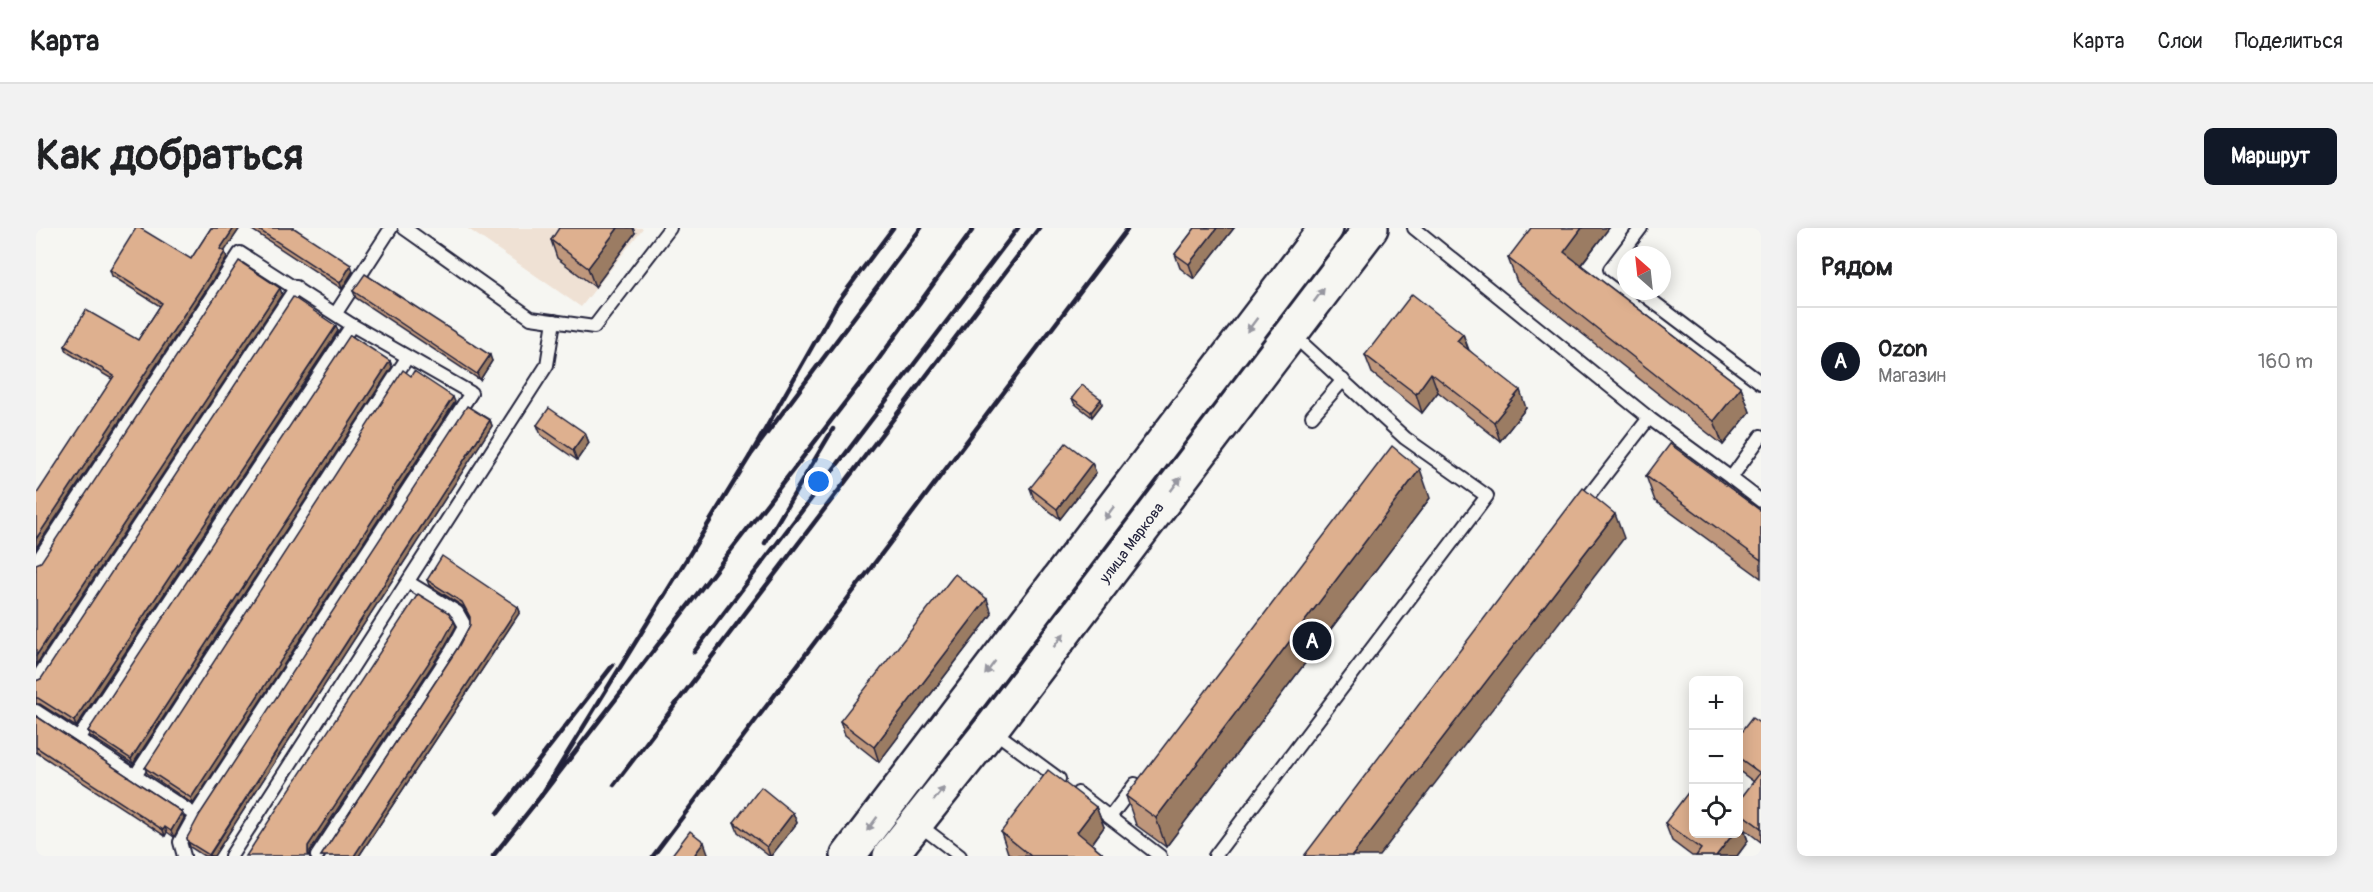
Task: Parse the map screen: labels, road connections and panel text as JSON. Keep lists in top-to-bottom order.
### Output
{
  "streets": {
    "main road": ["улица Маркова"]
  },
  "north": "top left",
  "page": {
    "header": "Карта",
    "nav": ["Карта", "Слои", "Поделиться"],
    "buttons": "Маршрут",
    "title": "Как добраться",
    "heading": "Рядом",
    "list": [
      {
        "mark": "A",
        "name": "Ozon",
        "note": "Магазин",
        "value": "160 m"
      }
    ],
    "pins": "A",
    "map_buttons": ["+", "−"]
  }
}
